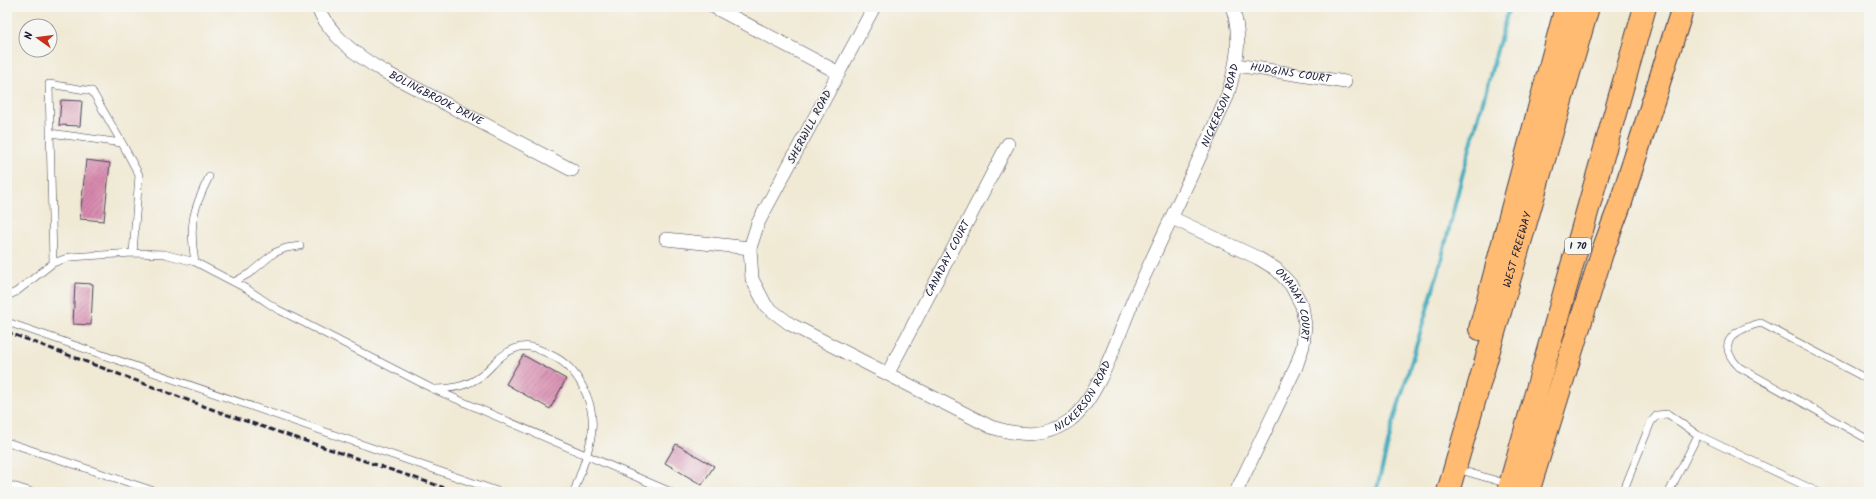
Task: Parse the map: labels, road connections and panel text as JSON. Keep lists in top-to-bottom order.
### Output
{
  "streets": {
    "highway": ["I 70", "WEST FREEWAY"],
    "street": [
      "HUDGINS COURT",
      "BOLINGBROOK DRIVE",
      "NICKERSON ROAD",
      "SHERWILL ROAD",
      "CANADAY COURT",
      "ONAWAY COURT"
    ]
  },
  "crossings": [
    ["HUDGINS COURT", "NICKERSON ROAD"],
    ["NICKERSON ROAD", "SHERWILL ROAD"],
    ["NICKERSON ROAD", "CANADAY COURT"],
    ["NICKERSON ROAD", "ONAWAY COURT"]
  ],
  "north": "left"
}
